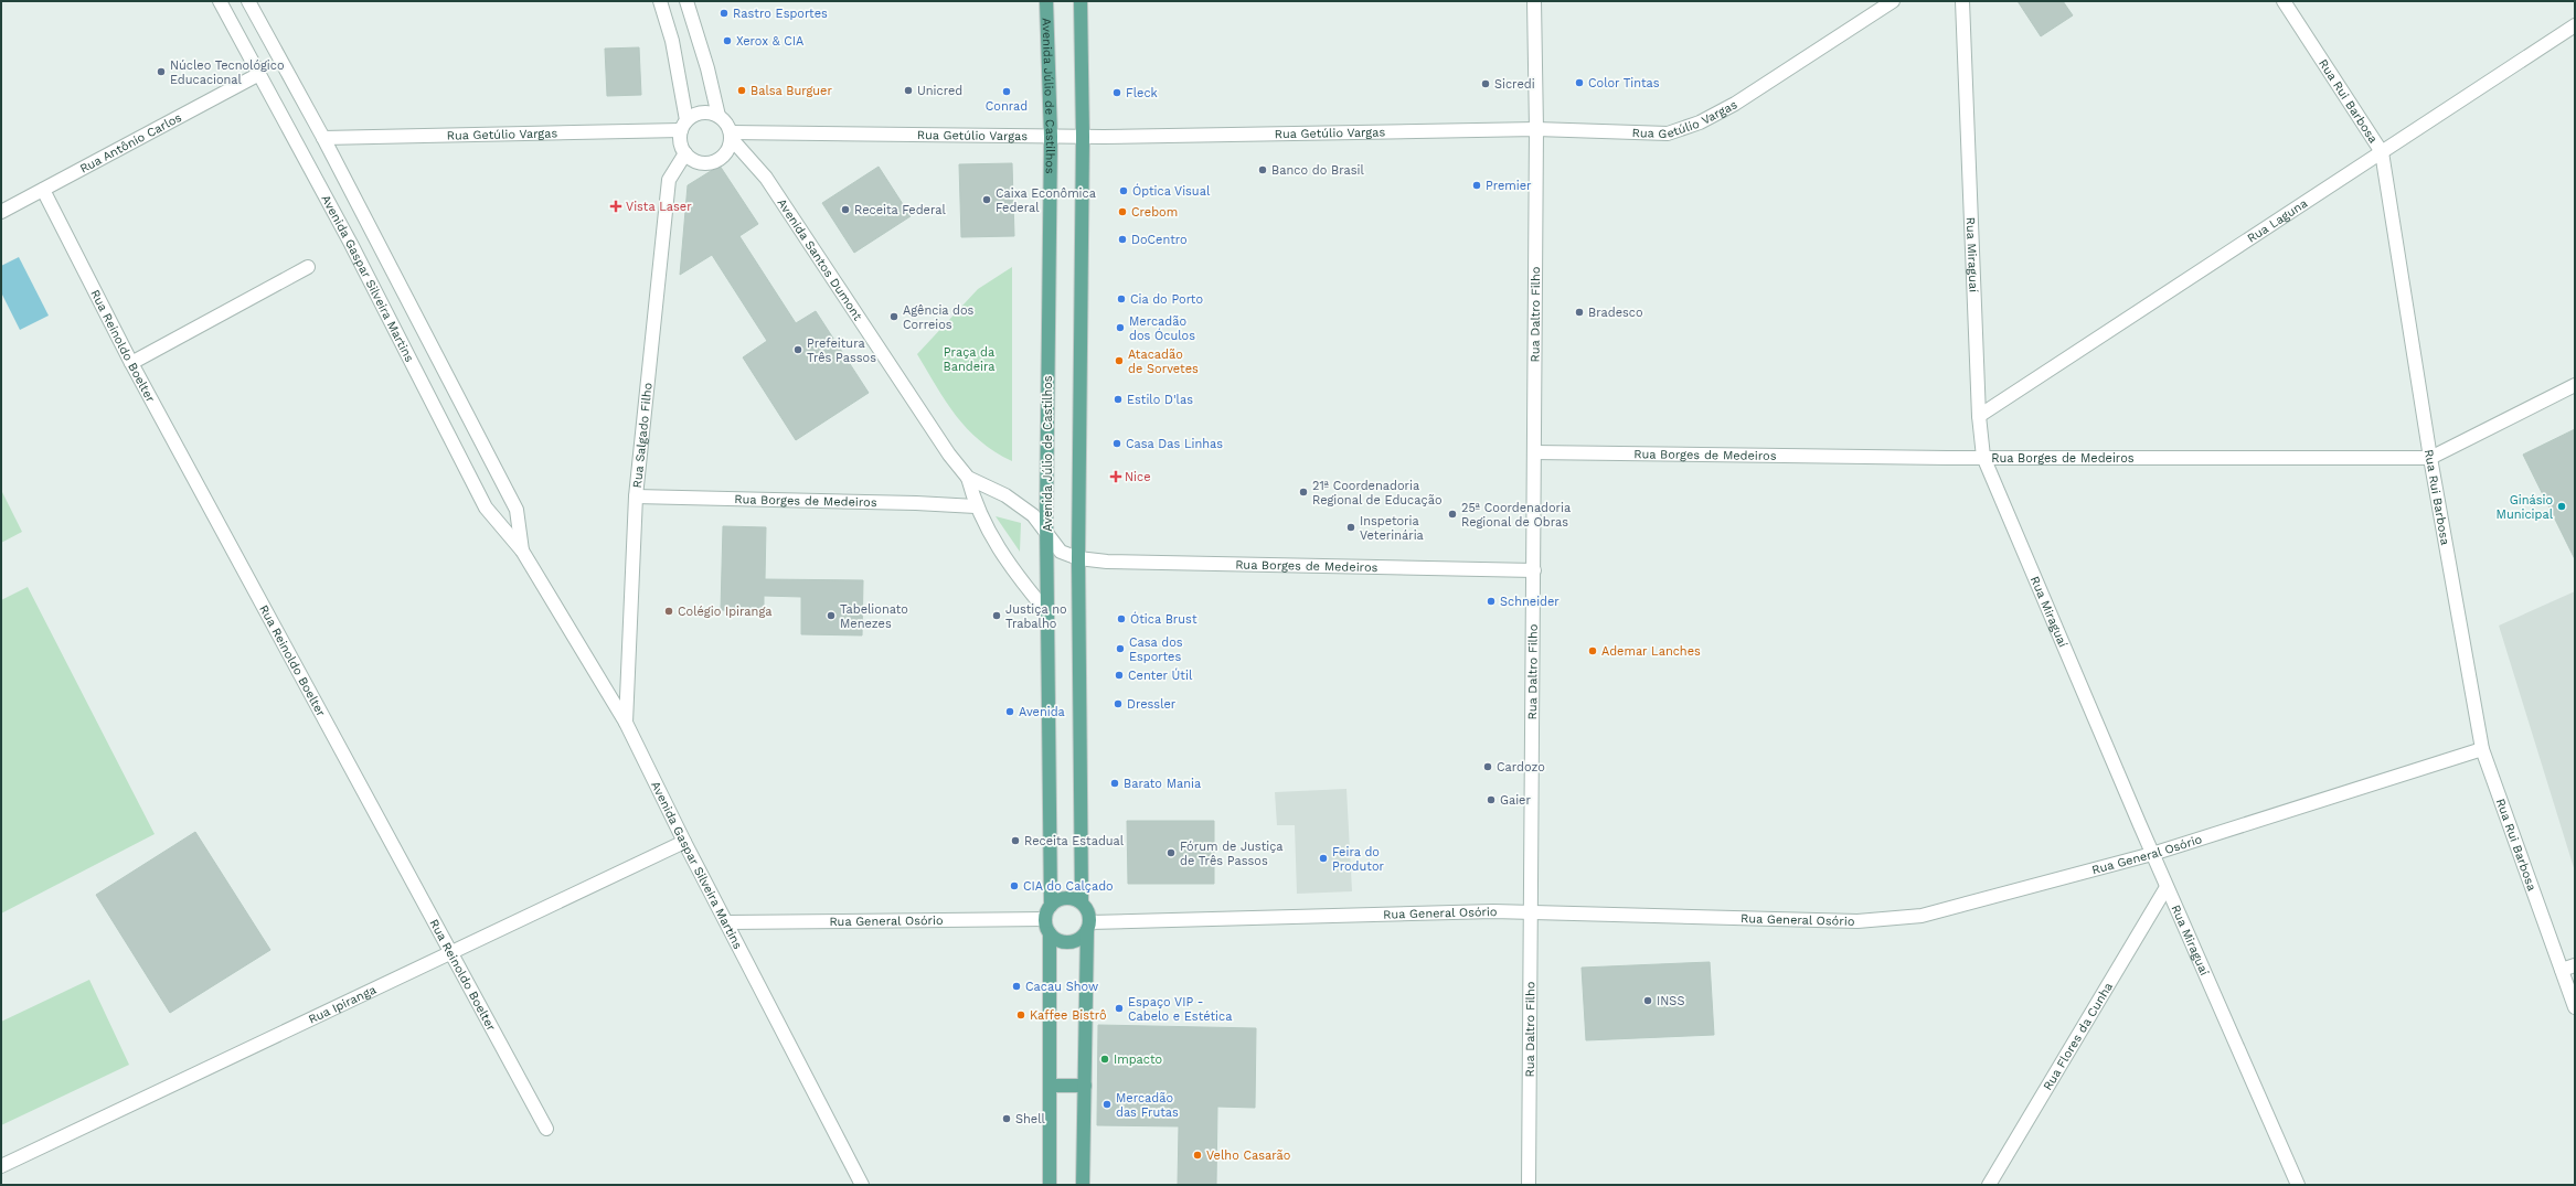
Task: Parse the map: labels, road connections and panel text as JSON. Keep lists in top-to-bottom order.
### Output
{
  "streets": {
    "main road": ["Avenida Júlio de Castilhos"],
    "street": [
      "Rua Rui Barbosa",
      "Rua Getúlio Vargas",
      "Rua Antônio Carlos",
      "Rua Laguna",
      "Rua Miraguaí",
      "Avenida Santos Dumont",
      "Avenida Gaspar Silveira Martins",
      "Rua Daltro Filho",
      "Rua Reinoldo Boelter",
      "Rua Salgado Filho",
      "Rua Borges de Medeiros",
      "Rua General Osório",
      "Rua Ipiranga",
      "Rua Flores da Cunha"
    ]
  },
  "crossings": [
    ["Avenida Júlio de Castilhos", "Rua Getúlio Vargas"],
    ["Avenida Júlio de Castilhos", "Avenida Santos Dumont"],
    ["Avenida Júlio de Castilhos", "Rua Borges de Medeiros"],
    ["Avenida Júlio de Castilhos", "Rua General Osório"],
    ["Rua Rui Barbosa", "Rua Laguna"],
    ["Rua Rui Barbosa", "Rua Borges de Medeiros"],
    ["Rua Rui Barbosa", "Rua General Osório"],
    ["Rua Getúlio Vargas", "Avenida Santos Dumont"],
    ["Rua Getúlio Vargas", "Avenida Gaspar Silveira Martins"],
    ["Rua Getúlio Vargas", "Rua Daltro Filho"],
    ["Rua Getúlio Vargas", "Rua Salgado Filho"],
    ["Rua Antônio Carlos", "Avenida Gaspar Silveira Martins"],
    ["Rua Antônio Carlos", "Rua Reinoldo Boelter"],
    ["Rua Laguna", "Rua Miraguaí"],
    ["Rua Miraguaí", "Rua Borges de Medeiros"],
    ["Rua Miraguaí", "Rua General Osório"],
    ["Rua Miraguaí", "Rua Flores da Cunha"],
    ["Avenida Santos Dumont", "Rua Salgado Filho"],
    ["Avenida Santos Dumont", "Rua Borges de Medeiros"],
    ["Avenida Gaspar Silveira Martins", "Rua Salgado Filho"],
    ["Avenida Gaspar Silveira Martins", "Rua General Osório"],
    ["Avenida Gaspar Silveira Martins", "Rua Ipiranga"],
    ["Rua Daltro Filho", "Rua Borges de Medeiros"],
    ["Rua Daltro Filho", "Rua General Osório"],
    ["Rua Reinoldo Boelter", "Rua Ipiranga"],
    ["Rua Salgado Filho", "Rua Borges de Medeiros"]
  ],
  "parks": ["Praça da Bandeira"],
  "places": {
    "other": [
      "Rastro Esportes",
      "Xerox & CIA",
      "Núcleo Tecnológico Educacional",
      "Color Tintas",
      "Sicredi",
      "Balsa Burguer",
      "Unicred",
      "Conrad",
      "Fleck",
      "Banco do Brasil",
      "Premier",
      "Óptica Visual",
      "Caixa Econômica Federal",
      "Receita Federal",
      "Crebom",
      "DoCentro",
      "Cia do Porto",
      "Bradesco",
      "Agência dos Correios",
      "Mercadão dos Óculos",
      "Prefeitura Três Passos",
      "Atacadão de Sorvetes",
      "Estilo D'las",
      "Casa Das Linhas",
      "21ª Coordenadoria Regional de Educação",
      "Ginásio Municipal",
      "25ª Coordenadoria Regional de Obras",
      "Inspetoria Veterinária",
      "Schneider",
      "Colégio Ipiranga",
      "Tabelionato Menezes",
      "Justiça no Trabalho",
      "Ótica Brust",
      "Casa dos Esportes",
      "Ademar Lanches",
      "Center Útil",
      "Dressler",
      "Avenida",
      "Cardozo",
      "Barato Mania",
      "Gaier",
      "Receita Estadual",
      "Fórum de Justiça de Três Passos",
      "Feira do Produtor",
      "CIA do Calçado",
      "Cacau Show",
      "INSS",
      "Espaço VIP - Cabelo e Estética",
      "Kaffee Bistrô",
      "Impacto",
      "Mercadão das Frutas",
      "Shell",
      "Velho Casarão"
    ],
    "health": ["Vista Laser", "Nice"]
  }
}
